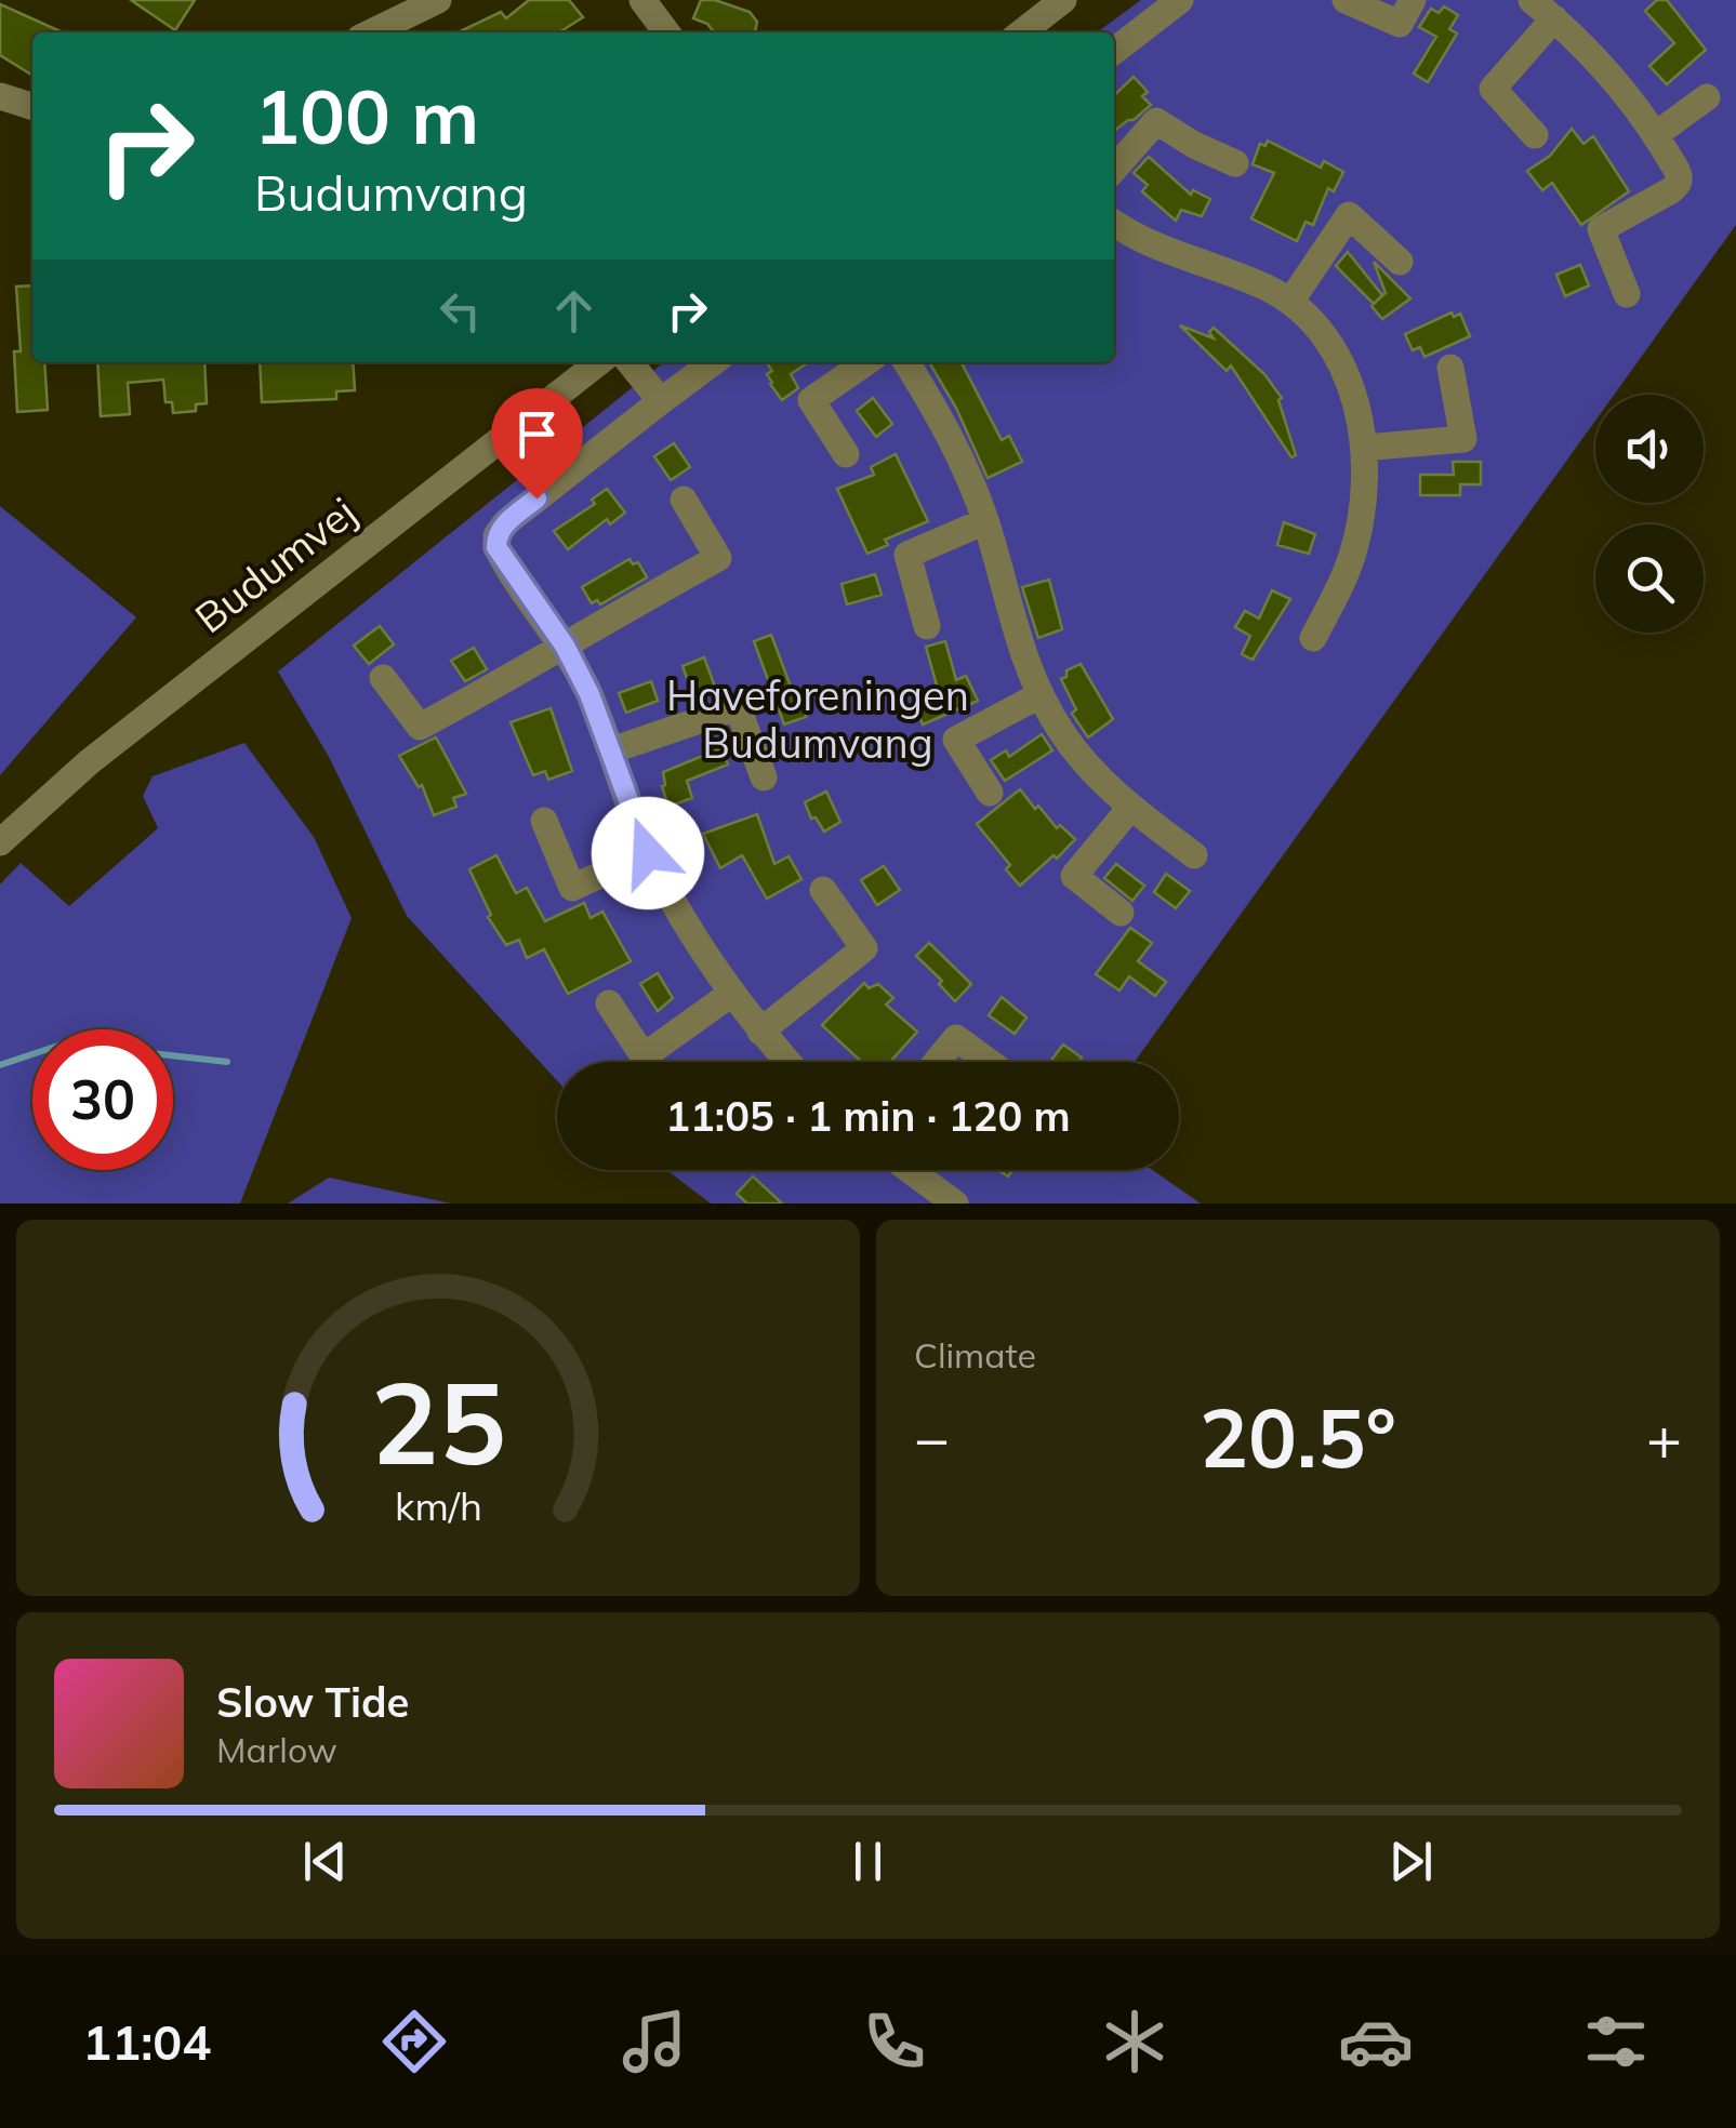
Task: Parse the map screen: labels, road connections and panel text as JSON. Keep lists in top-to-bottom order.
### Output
{
  "streets": {
    "street": ["Budumvej"]
  },
  "parks": ["Haveforeningen Budumvang"],
  "page": {
    "turn": ["100 m", "Budumvang"],
    "limit": "30",
    "trip": "11:05 · 1 min · 120 m",
    "tile": "Climate",
    "heat": ["−", "20.5°", "+"],
    "song": ["Slow Tide", "Marlow"],
    "tabs": "11:04",
    "gauge": ["25", "km/h"]
  }
}
